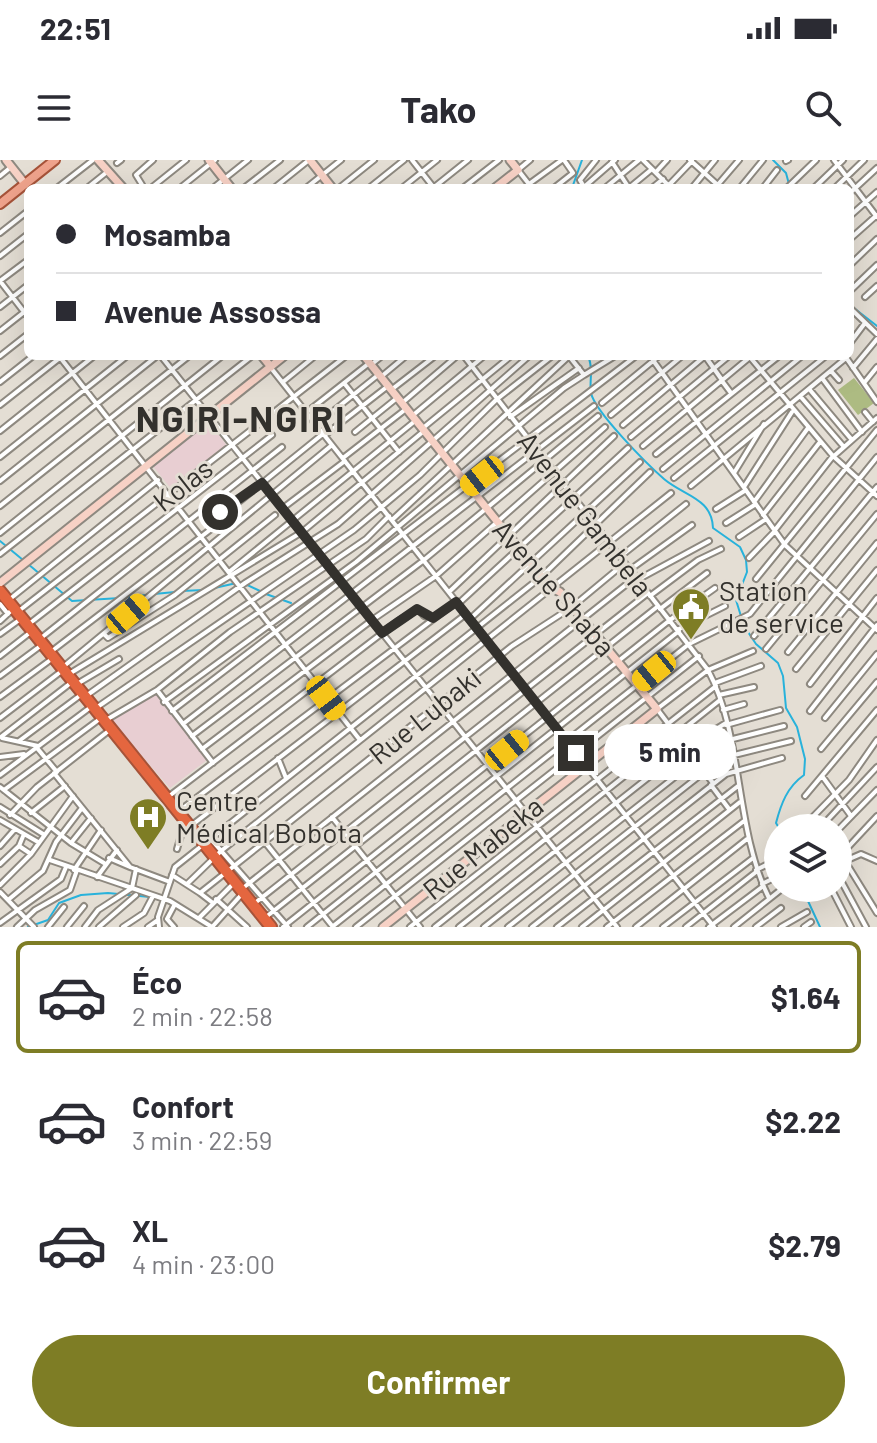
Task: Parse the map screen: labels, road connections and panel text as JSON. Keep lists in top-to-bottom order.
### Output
{
  "streets": {
    "street": [
      "Kolas",
      "Avenue Gambela",
      "Avenue Shaba",
      "Rue Lubaki",
      "Rue Mabeka"
    ]
  },
  "crossings": [
    ["Avenue Gambela", "Rue Lubaki"],
    ["Avenue Shaba", "Rue Lubaki"],
    ["Avenue Shaba", "Rue Mabeka"]
  ],
  "districts": ["NGIRI-NGIRI"],
  "places": {
    "public building": ["Station de service"],
    "hospital": ["Centre Médical Bobota"]
  },
  "page": {
    "status": "22:51",
    "header": "Tako",
    "banner": ["Mosamba", "Avenue Assossa"],
    "bubble": "5 min",
    "list": [
      {
        "name": "Éco",
        "note": "2 min · 22:58",
        "value": "$1.64"
      },
      {
        "name": "Confort",
        "note": "3 min · 22:59",
        "value": "$2.22"
      },
      {
        "name": "XL",
        "note": "4 min · 23:00",
        "value": "$2.79"
      }
    ],
    "buttons": "Confirmer"
  }
}
